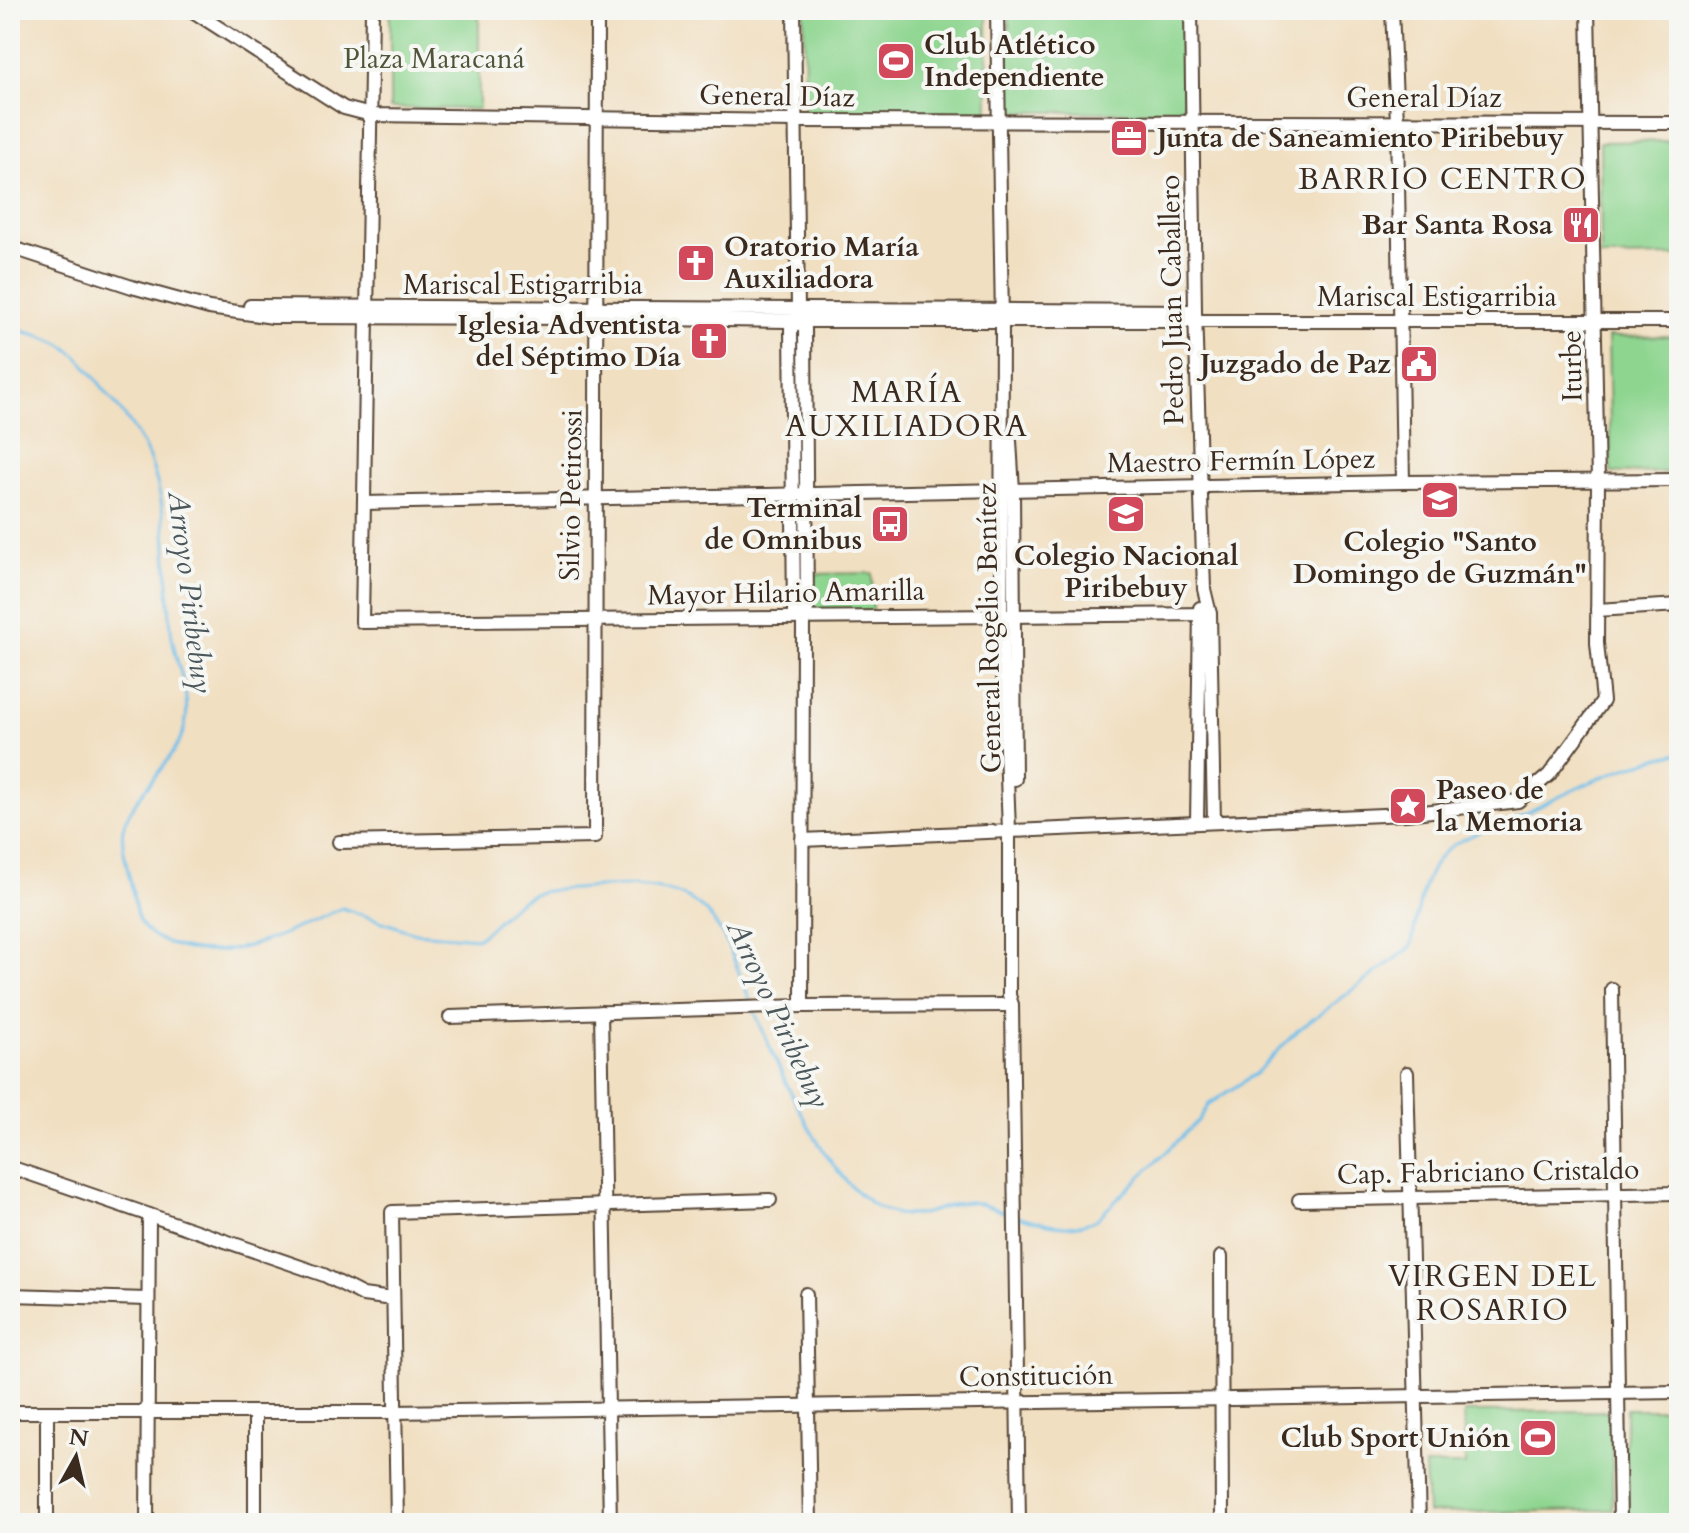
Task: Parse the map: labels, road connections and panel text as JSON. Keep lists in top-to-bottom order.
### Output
{
  "streets": {
    "street": [
      "General Díaz",
      "Mariscal Estigarribia",
      "Pedro Juan Caballero",
      "Iturbe",
      "Maestro Fermín López",
      "Silvio Petirossi",
      "Mayor Hilario Amarilla",
      "General Rogelio Benítez",
      "Cap. Fabriciano Cristaldo",
      "Constitución"
    ]
  },
  "crossings": [
    ["General Díaz", "Pedro Juan Caballero"],
    ["General Díaz", "Iturbe"],
    ["General Díaz", "Silvio Petirossi"],
    ["General Díaz", "General Rogelio Benítez"],
    ["Mariscal Estigarribia", "Pedro Juan Caballero"],
    ["Mariscal Estigarribia", "Iturbe"],
    ["Mariscal Estigarribia", "Silvio Petirossi"],
    ["Mariscal Estigarribia", "General Rogelio Benítez"],
    ["Pedro Juan Caballero", "Maestro Fermín López"],
    ["Pedro Juan Caballero", "Mayor Hilario Amarilla"],
    ["Iturbe", "Maestro Fermín López"],
    ["Iturbe", "General Rogelio Benítez"],
    ["Maestro Fermín López", "Silvio Petirossi"],
    ["Maestro Fermín López", "Mayor Hilario Amarilla"],
    ["Maestro Fermín López", "General Rogelio Benítez"],
    ["Silvio Petirossi", "Mayor Hilario Amarilla"],
    ["Mayor Hilario Amarilla", "General Rogelio Benítez"],
    ["General Rogelio Benítez", "Constitución"]
  ],
  "districts": ["BARRIO CENTRO", "MARÍA AUXILIADORA", "VIRGEN DEL ROSARIO"],
  "water": ["Arroyo Piribebuy"],
  "parks": ["Plaza Maracaná"],
  "places": {
    "sports": ["Club Atlético Independiente", "Club Sport Unión"],
    "office": ["Junta de Saneamiento Piribebuy"],
    "restaurant": ["Bar Santa Rosa"],
    "church": ["Oratorio María Auxiliadora", "Iglesia Adventista del Séptimo Día"],
    "public building": ["Juzgado de Paz"],
    "school or university": ["Colegio \"Santo Domingo de Guzmán\"", "Colegio Nacional Piribebuy"],
    "bus stop": ["Terminal de Omnibus"],
    "place": ["Paseo de la Memoria"]
  },
  "north": "top"
}
